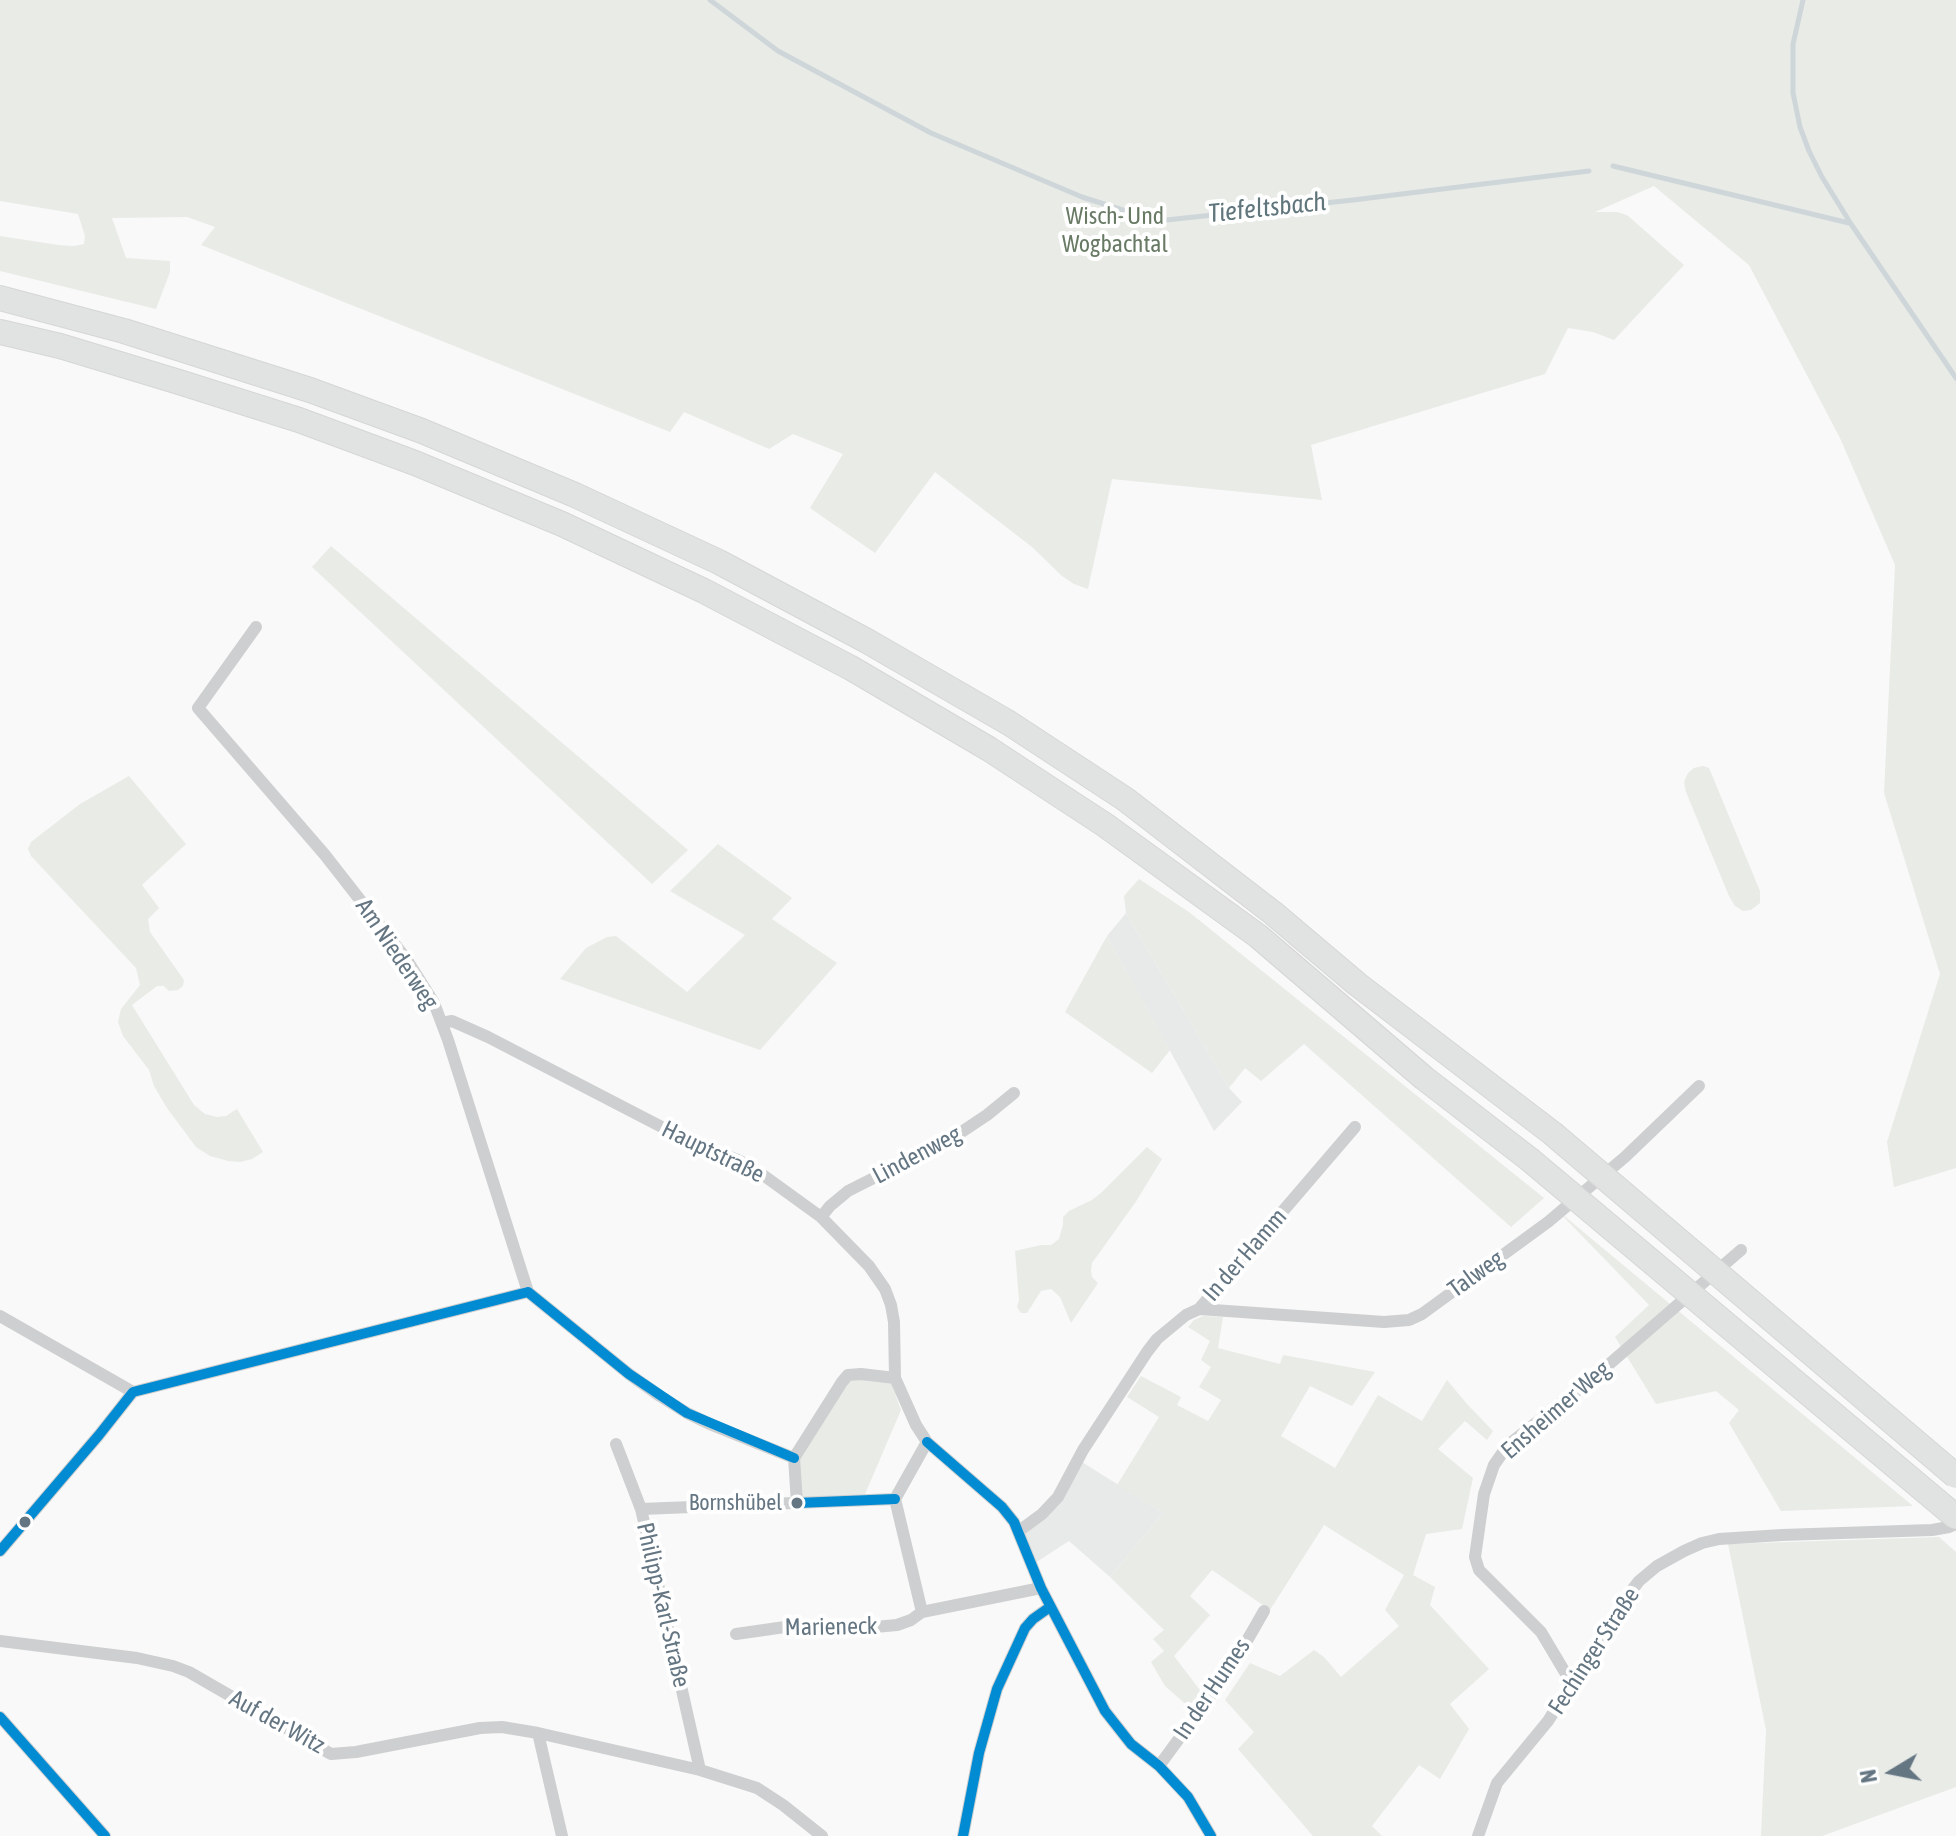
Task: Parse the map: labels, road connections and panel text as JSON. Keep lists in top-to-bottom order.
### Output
{
  "streets": {
    "street": [
      "Am Niederweg",
      "Hauptstraße",
      "Lindenweg",
      "In der Hamm",
      "Talweg",
      "Ensheimer Weg",
      "Philipp-Karl-Straße",
      "Marieneck",
      "Fechinger Straße",
      "In der Humes",
      "Auf der Witz"
    ]
  },
  "crossings": [
    ["Am Niederweg", "Hauptstraße"],
    ["Hauptstraße", "Lindenweg"],
    ["Hauptstraße", "In der Hamm"],
    ["Hauptstraße", "Marieneck"],
    ["Hauptstraße", "In der Humes"],
    ["In der Hamm", "Talweg"],
    ["Ensheimer Weg", "Fechinger Straße"],
    ["Philipp-Karl-Straße", "Auf der Witz"]
  ],
  "water": ["Tiefeltsbach"],
  "parks": ["Wisch- Und Wogbachtal"],
  "places": ["Bornshübel"],
  "north": "left"
}
